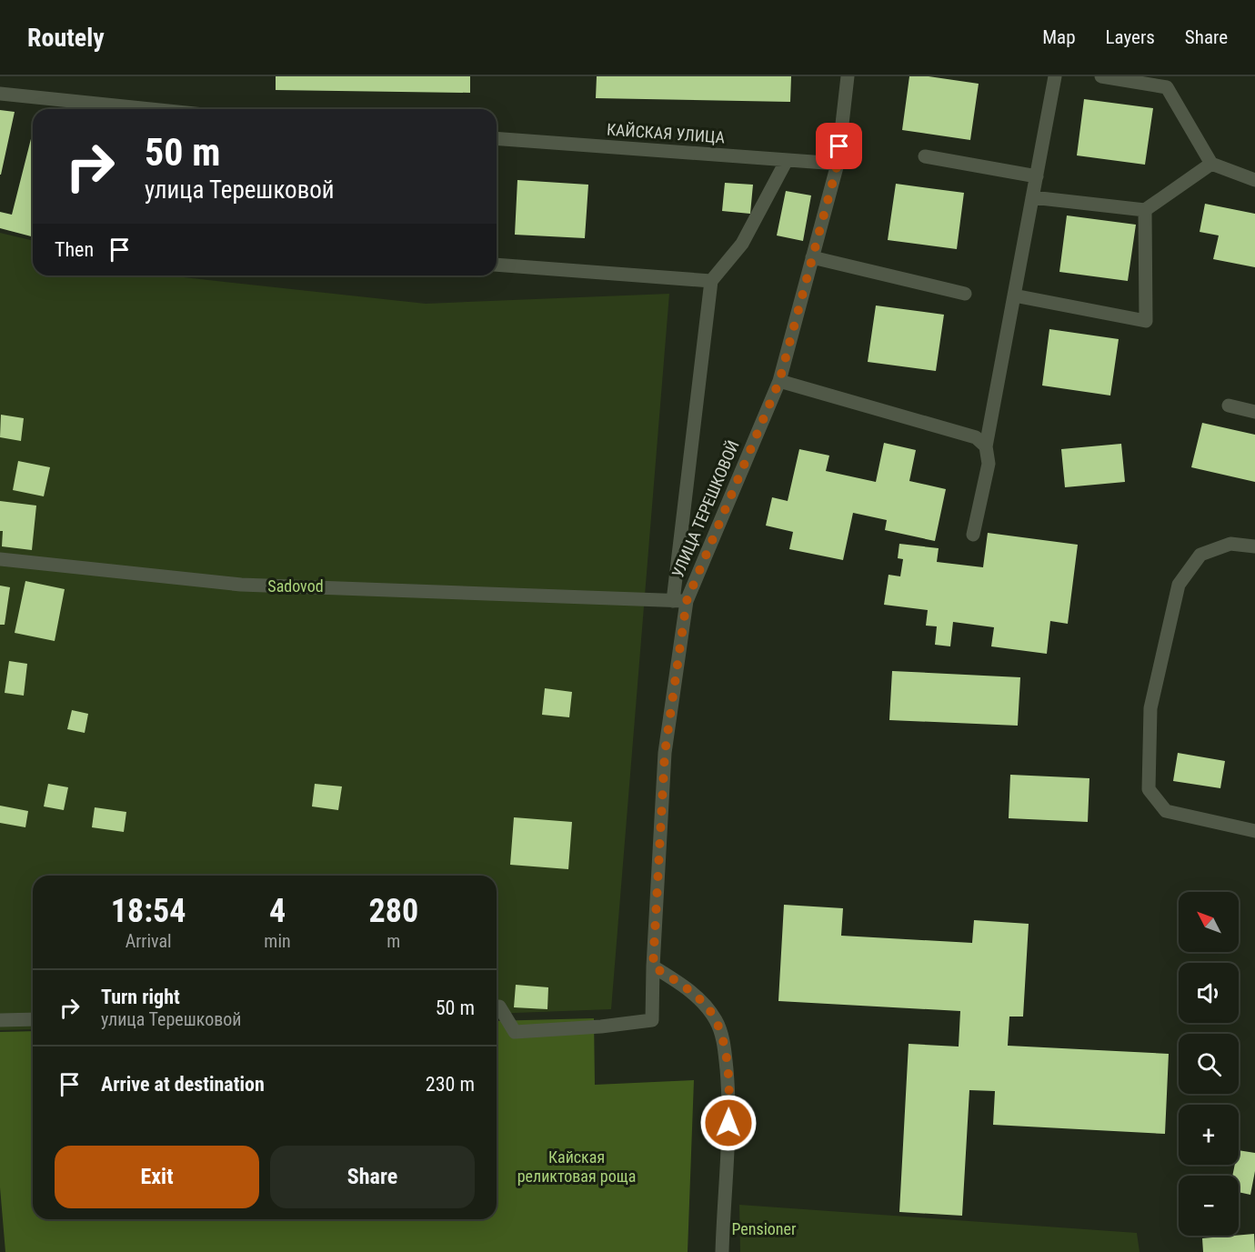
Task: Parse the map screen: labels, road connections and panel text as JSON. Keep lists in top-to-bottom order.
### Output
{
  "streets": {
    "street": ["КАЙСКАЯ УЛИЦА", "УЛИЦА ТЕРЕШКОВОЙ"]
  },
  "crossings": [
    ["КАЙСКАЯ УЛИЦА", "УЛИЦА ТЕРЕШКОВОЙ"]
  ],
  "parks": ["Sadovod", "Кайская реликтовая роща", "Pensioner"],
  "north": "top left",
  "page": {
    "header": "Routely",
    "nav": ["Map", "Layers", "Share"],
    "turn": ["50 m", "улица Терешковой"],
    "then": "Then",
    "eta": [
      "18:54",
      "Arrival",
      "4",
      "min",
      "280",
      "m"
    ],
    "map_buttons": ["+", "−"],
    "list": [
      {
        "name": "Turn right",
        "note": "улица Терешковой",
        "value": "50 m"
      },
      {
        "name": "Arrive at destination",
        "value": "230 m"
      }
    ],
    "buttons": ["Exit", "Share"]
  }
}
